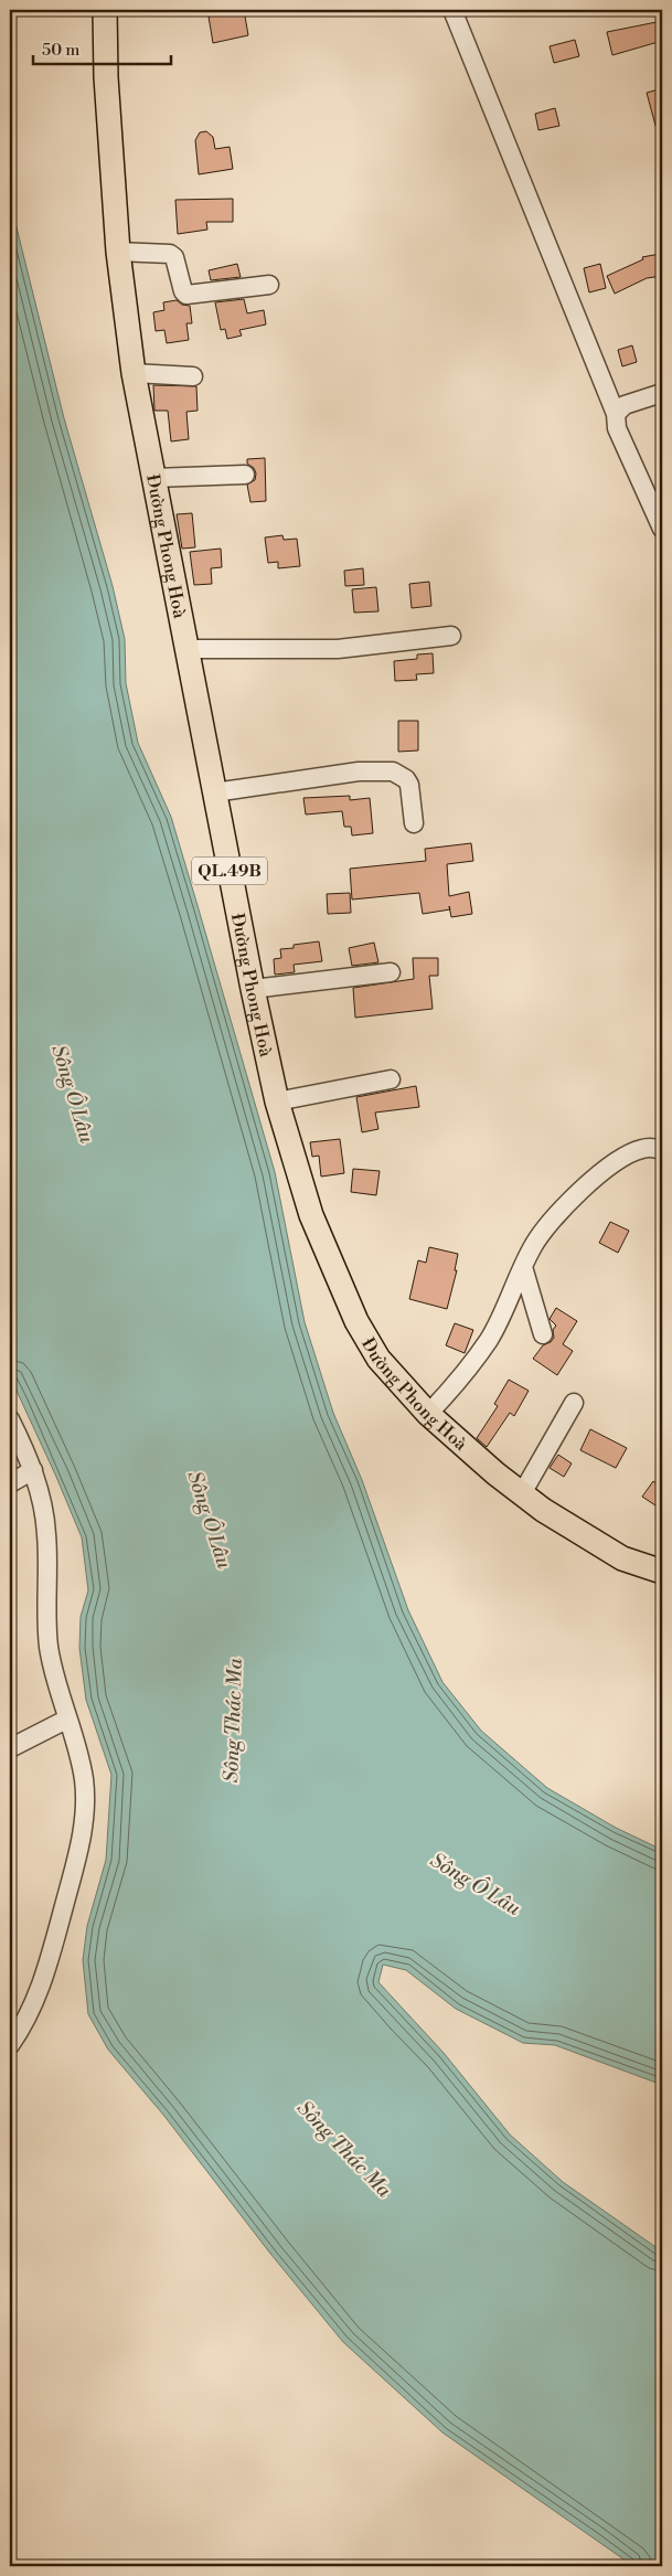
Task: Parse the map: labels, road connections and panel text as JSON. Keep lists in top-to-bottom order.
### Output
{
  "streets": {
    "main road": ["Đường Phong Hoà", "QL.49B"]
  },
  "water": ["Sông Ô Lâu", "Sông Thác Ma"],
  "scale_bar": "50 m"
}
